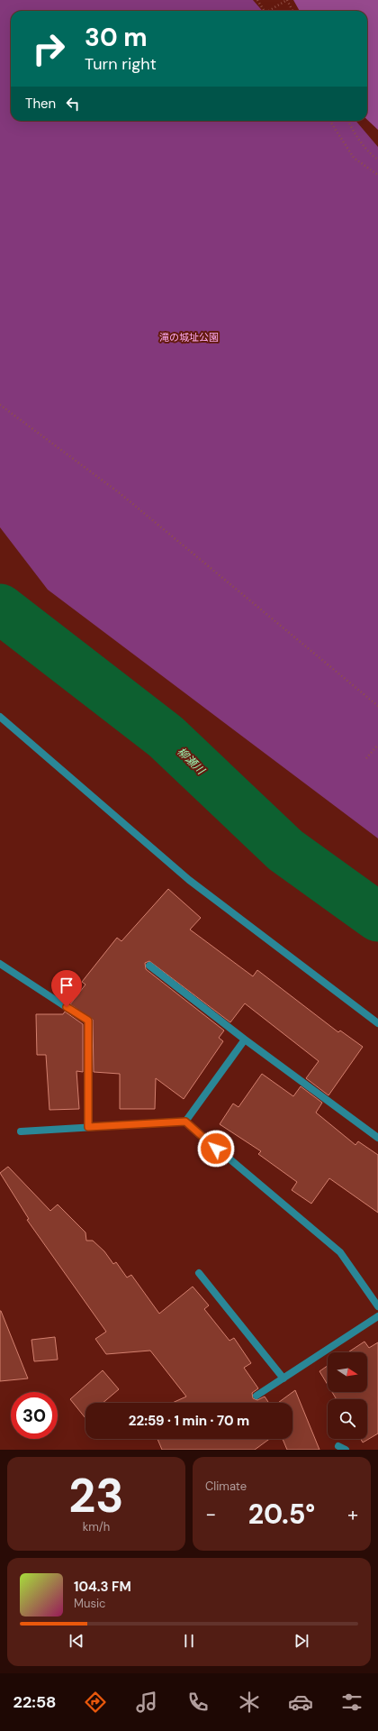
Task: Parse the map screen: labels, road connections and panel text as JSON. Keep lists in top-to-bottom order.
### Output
{
  "water": ["柳瀬川"],
  "parks": ["滝の城址公園"],
  "north": "right",
  "page": {
    "turn": ["30 m", "Turn right"],
    "then": "Then",
    "limit": "30",
    "trip": "22:59 · 1 min · 70 m",
    "tile": [
      ["23", "km/h"],
      "Climate"
    ],
    "heat": ["−", "20.5°", "+"],
    "song": ["104.3 FM", "Music"],
    "tabs": "22:58"
  }
}
